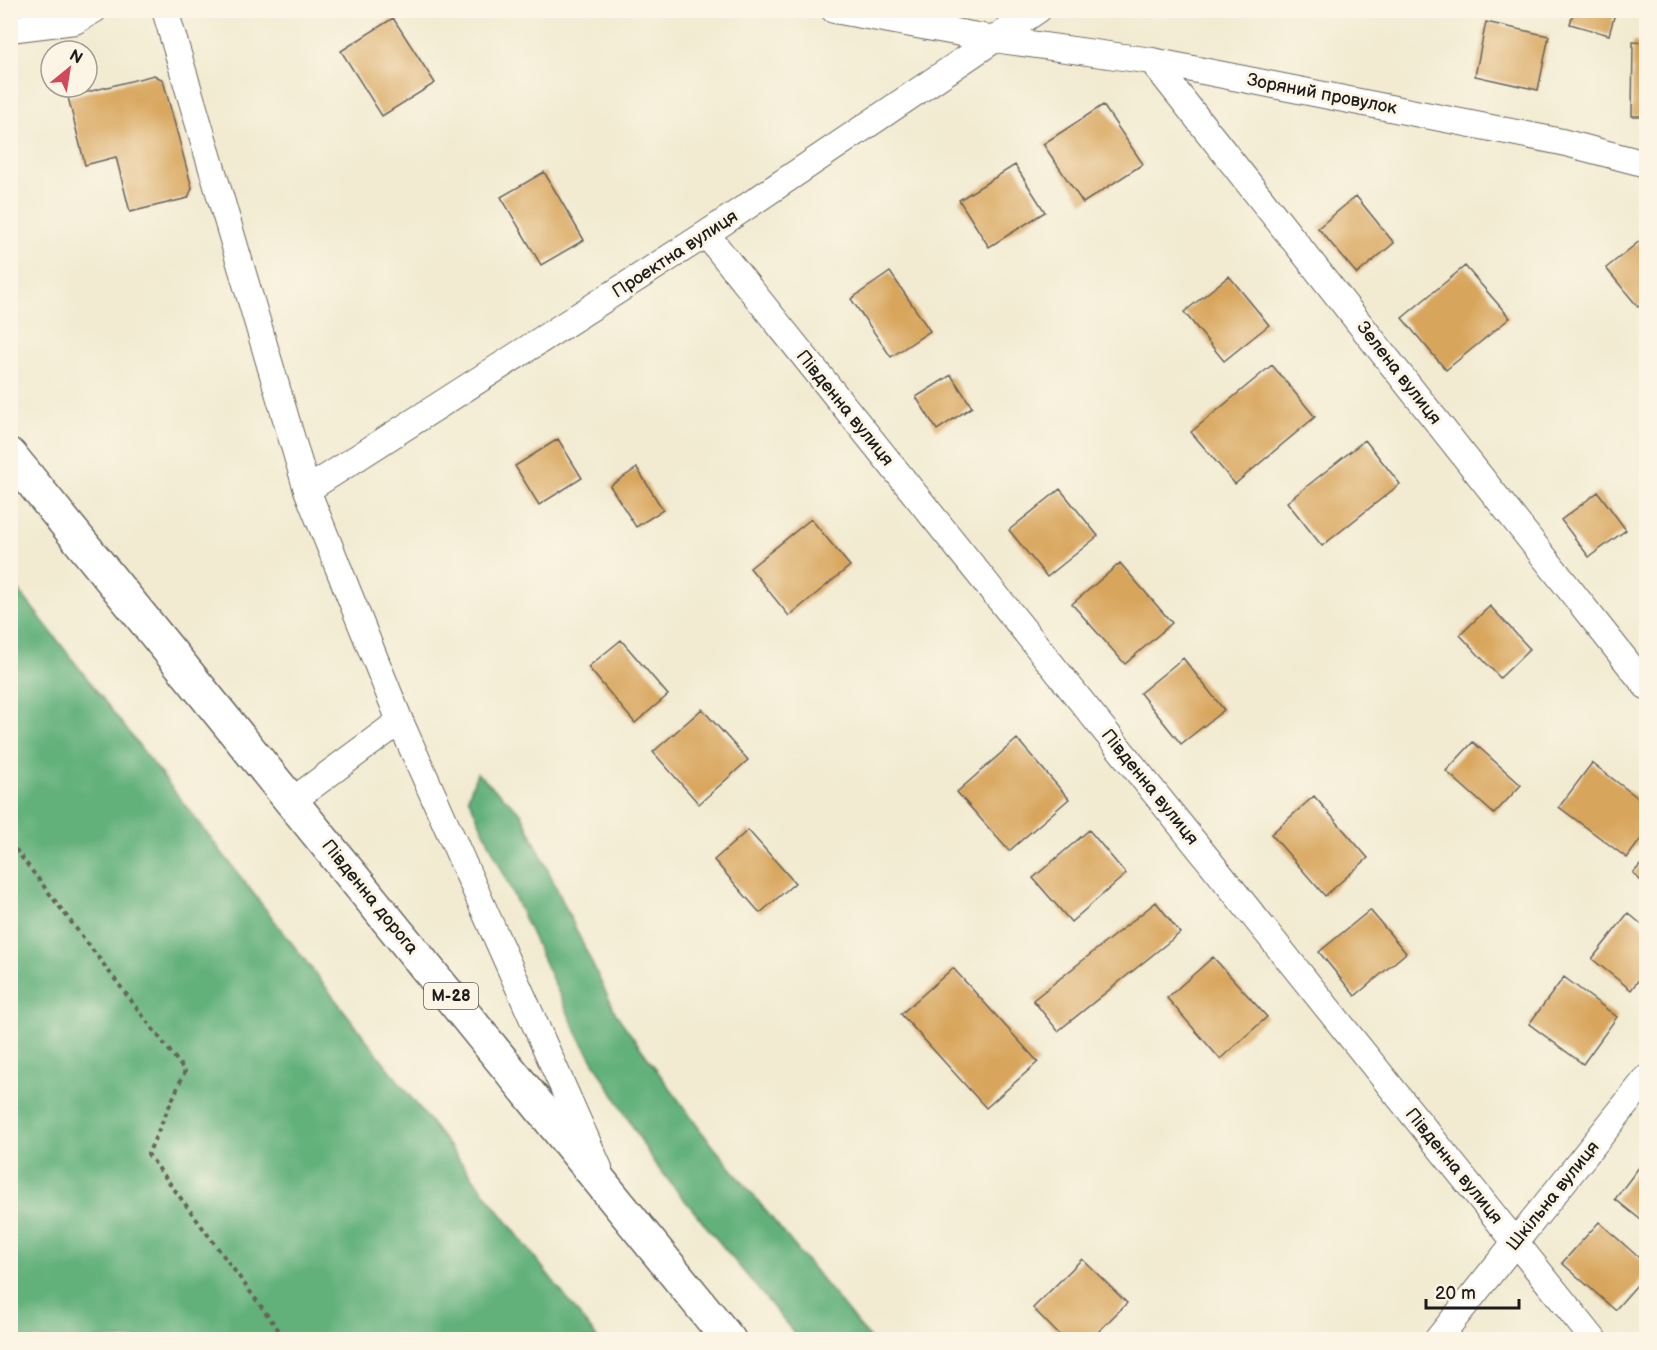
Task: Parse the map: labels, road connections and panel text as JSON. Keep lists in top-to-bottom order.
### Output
{
  "streets": {
    "highway": ["Південна дорога", "М-28"],
    "street": [
      "Зоряний провулок",
      "Проектна вулиця",
      "Зелена вулиця",
      "Південна вулиця",
      "Шкільна вулиця"
    ]
  },
  "crossings": [
    ["Зоряний провулок", "Проектна вулиця"],
    ["Зоряний провулок", "Зелена вулиця"],
    ["Проектна вулиця", "Південна вулиця"],
    ["Південна вулиця", "Шкільна вулиця"]
  ],
  "scale_bar": "20 m",
  "north": "top right"
}
